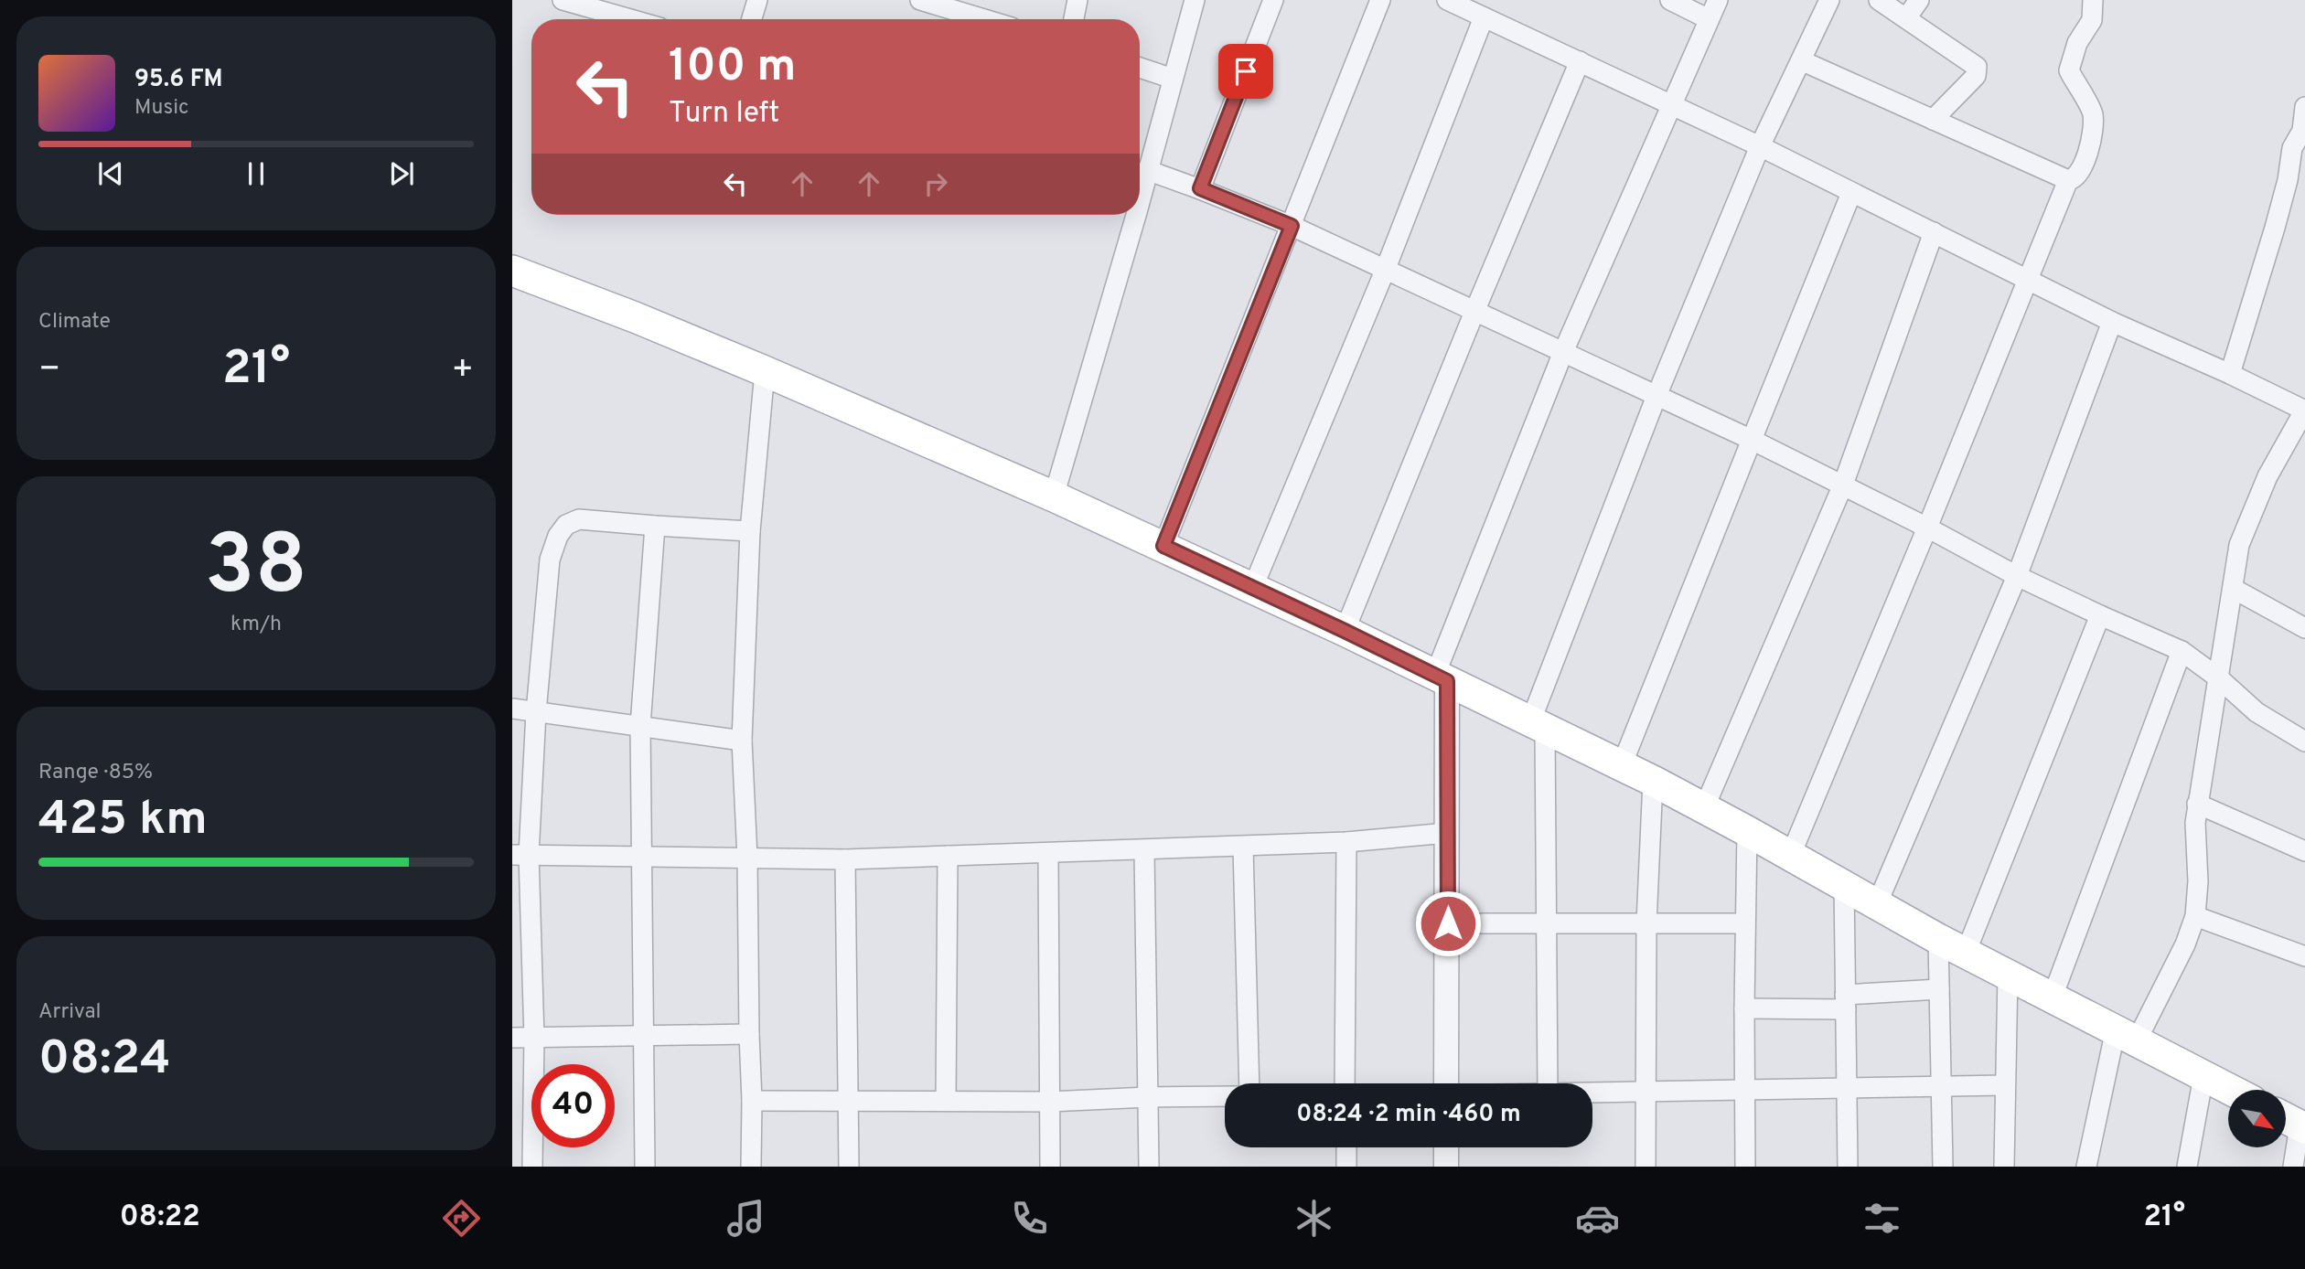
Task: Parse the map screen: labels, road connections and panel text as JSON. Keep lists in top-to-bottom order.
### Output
{
  "north": "bottom right",
  "page": {
    "turn": ["100 m", "Turn left"],
    "song": ["95.6 FM", "Music"],
    "tile": [
      "Climate",
      ["38", "km/h"],
      ["Range · 85%", "425 km"],
      ["Arrival", "08:24"]
    ],
    "heat": ["−", "21°", "+"],
    "limit": "40",
    "trip": "08:24 · 2 min · 460 m",
    "tabs": ["08:22", "21°"]
  }
}
